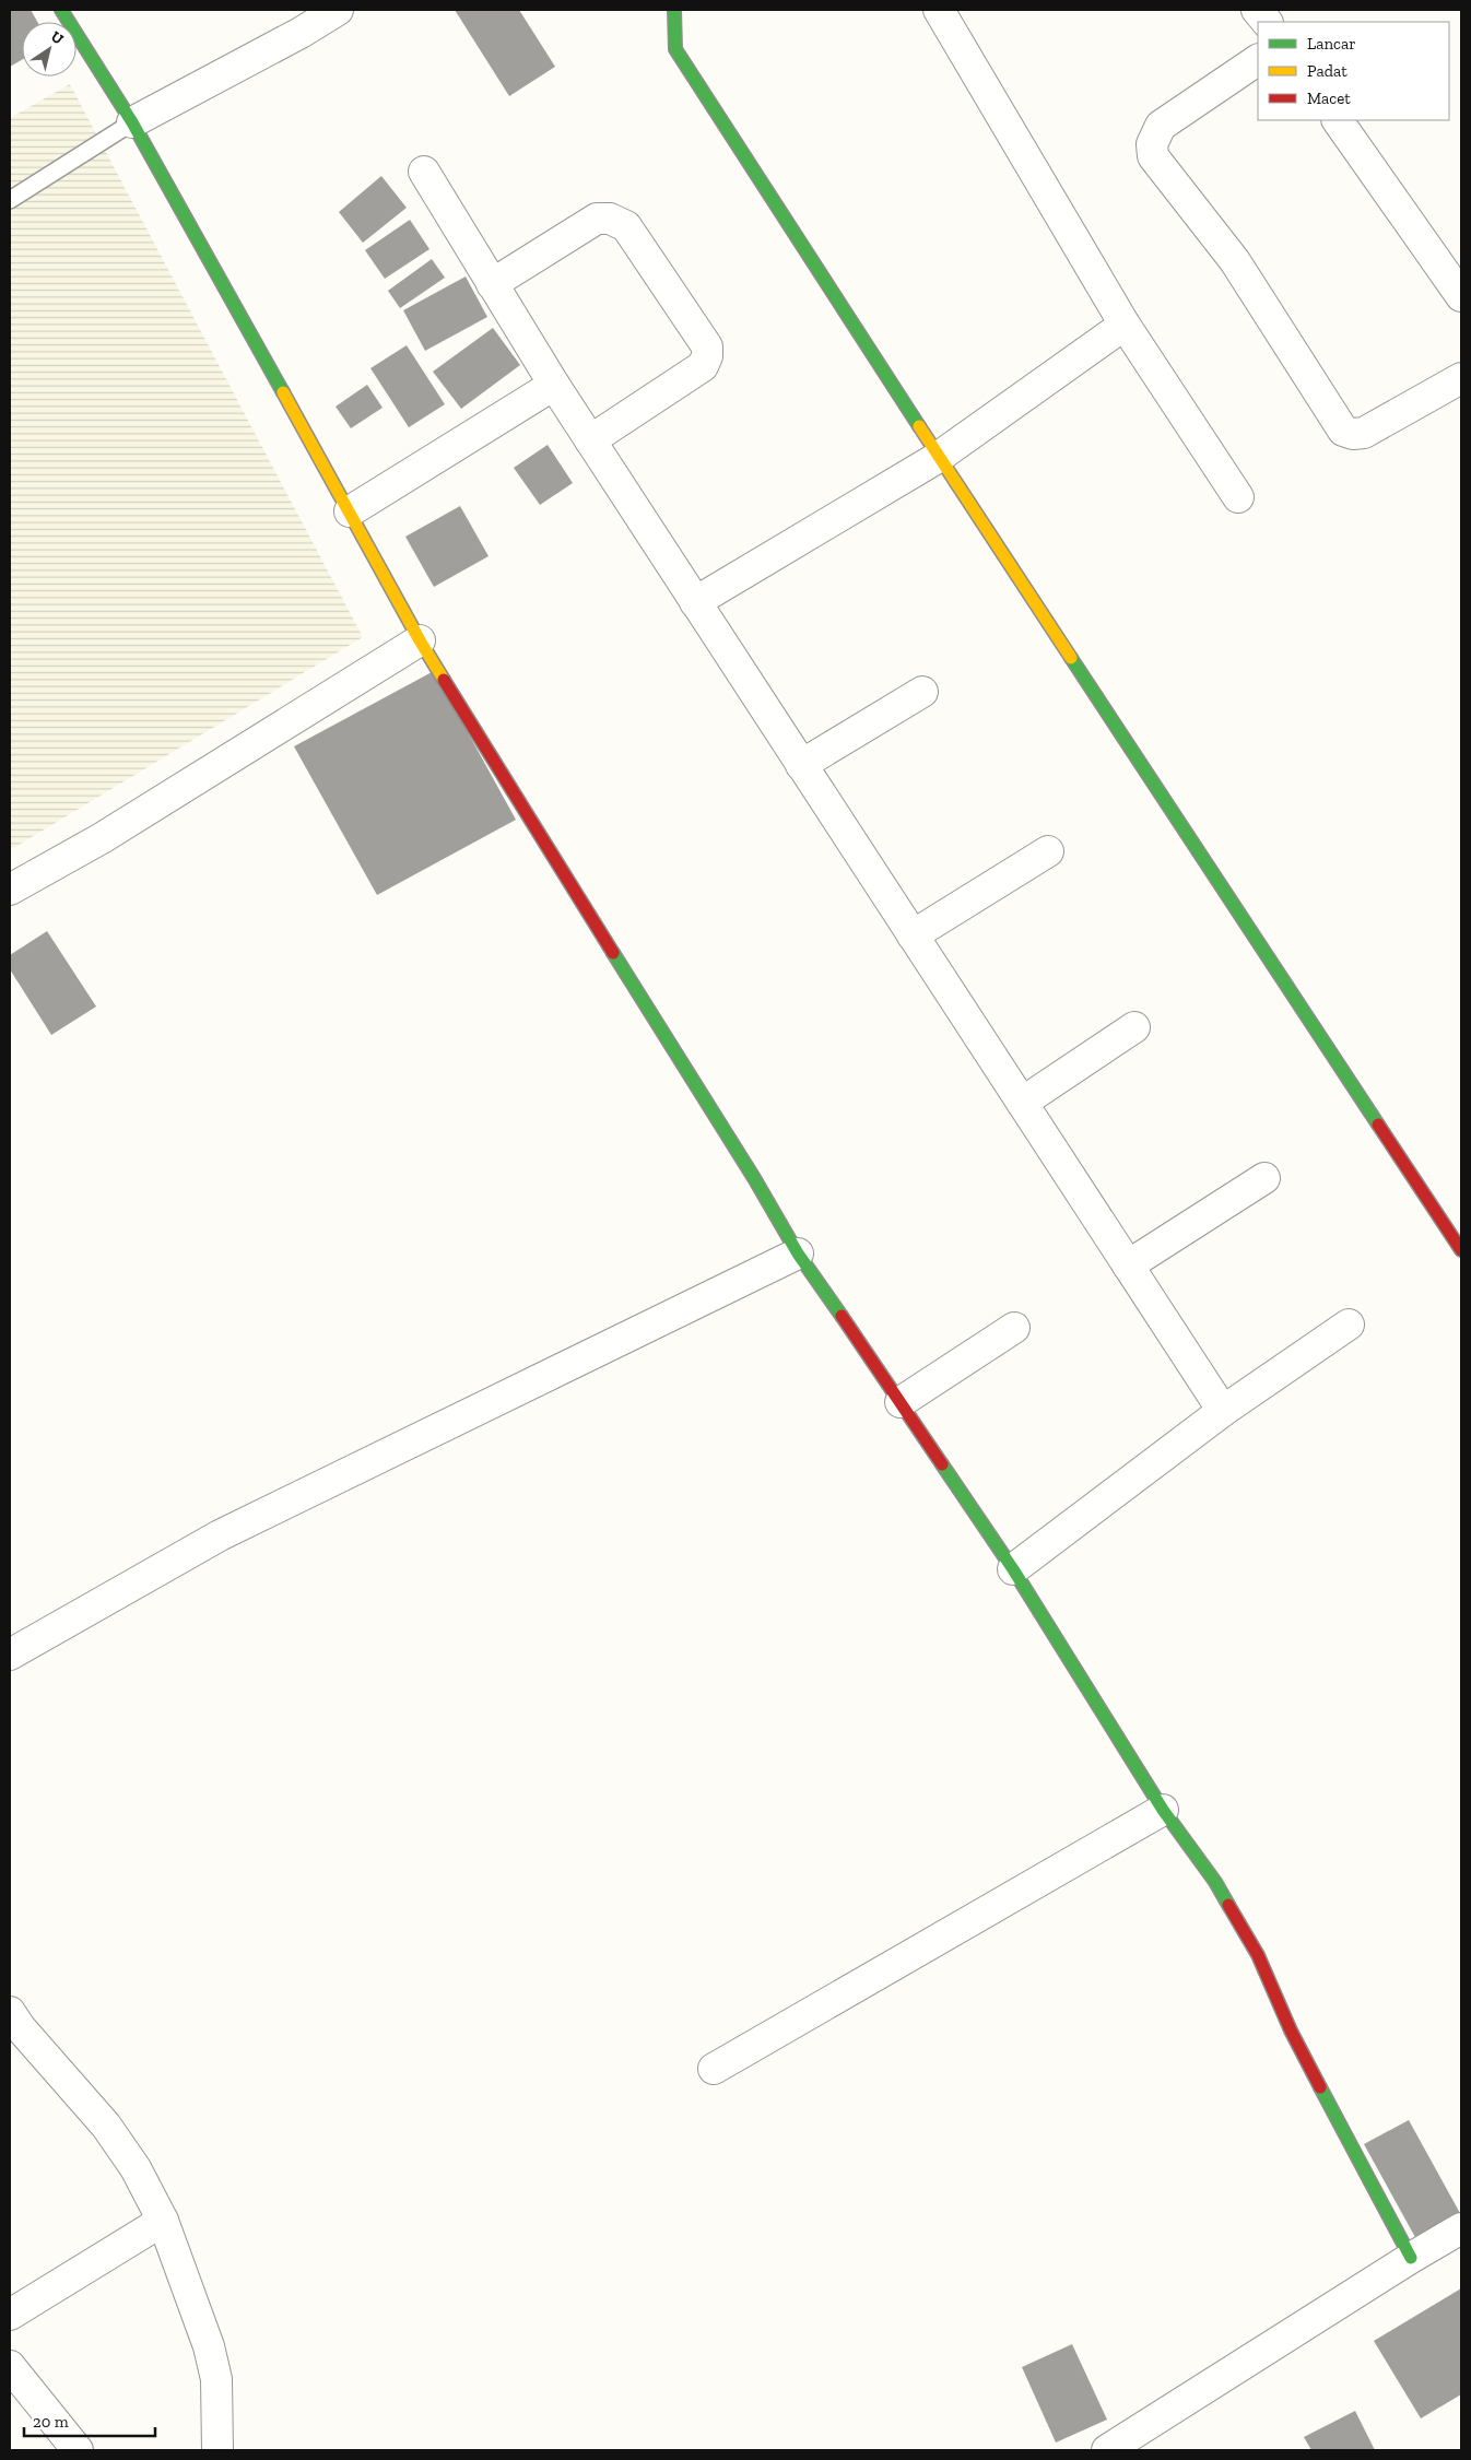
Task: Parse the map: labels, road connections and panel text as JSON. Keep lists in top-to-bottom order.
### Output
{
  "legend": ["Lancar", "Padat", "Macet"],
  "scale_bar": "20 m",
  "north": "top right"
}
